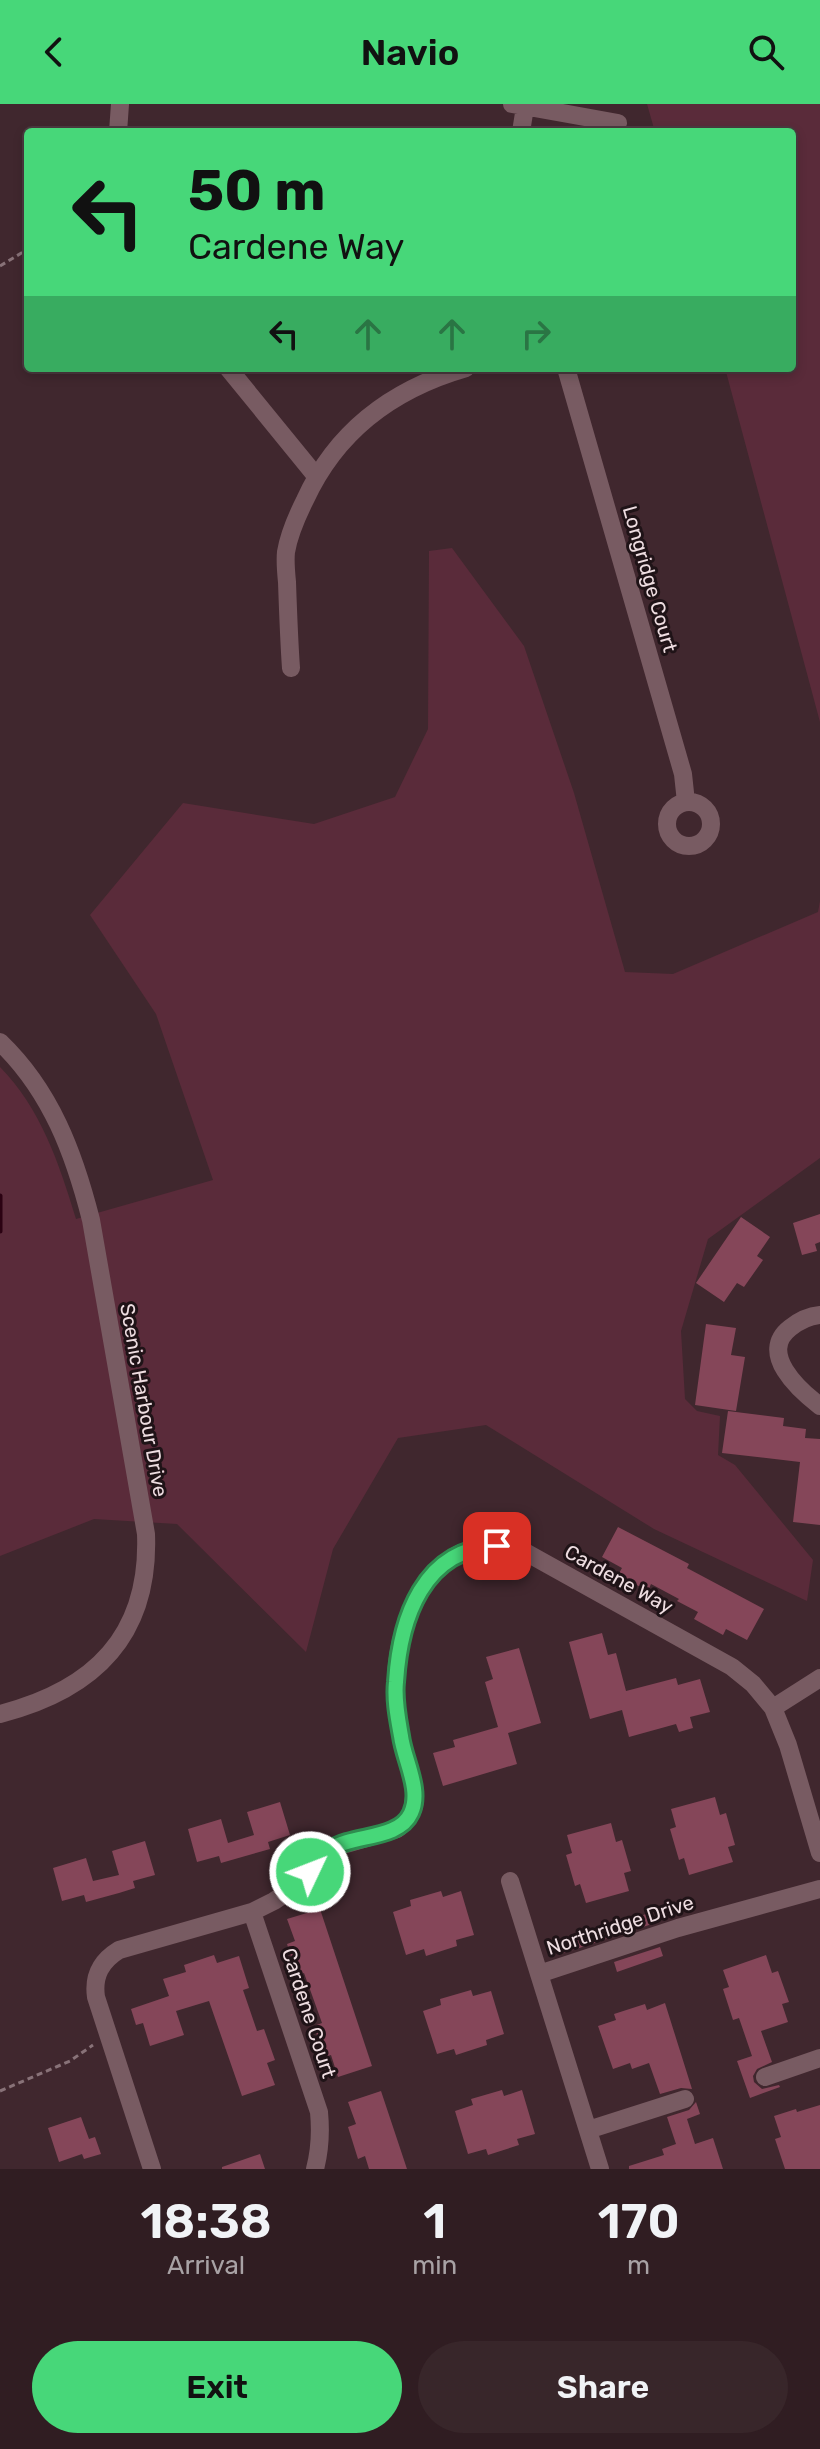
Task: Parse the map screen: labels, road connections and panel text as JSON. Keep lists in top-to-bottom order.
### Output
{
  "streets": {
    "street": [
      "Longridge Court",
      "Scenic Harbour Drive",
      "Cardene Way",
      "Northridge Drive",
      "Cardene Court"
    ]
  },
  "crossings": [
    ["Cardene Way", "Cardene Court"]
  ],
  "page": {
    "header": "Navio",
    "turn": ["50 m", "Cardene Way"],
    "eta": [
      "18:38",
      "Arrival",
      "1",
      "min",
      "170",
      "m"
    ],
    "buttons": ["Exit", "Share"]
  }
}
